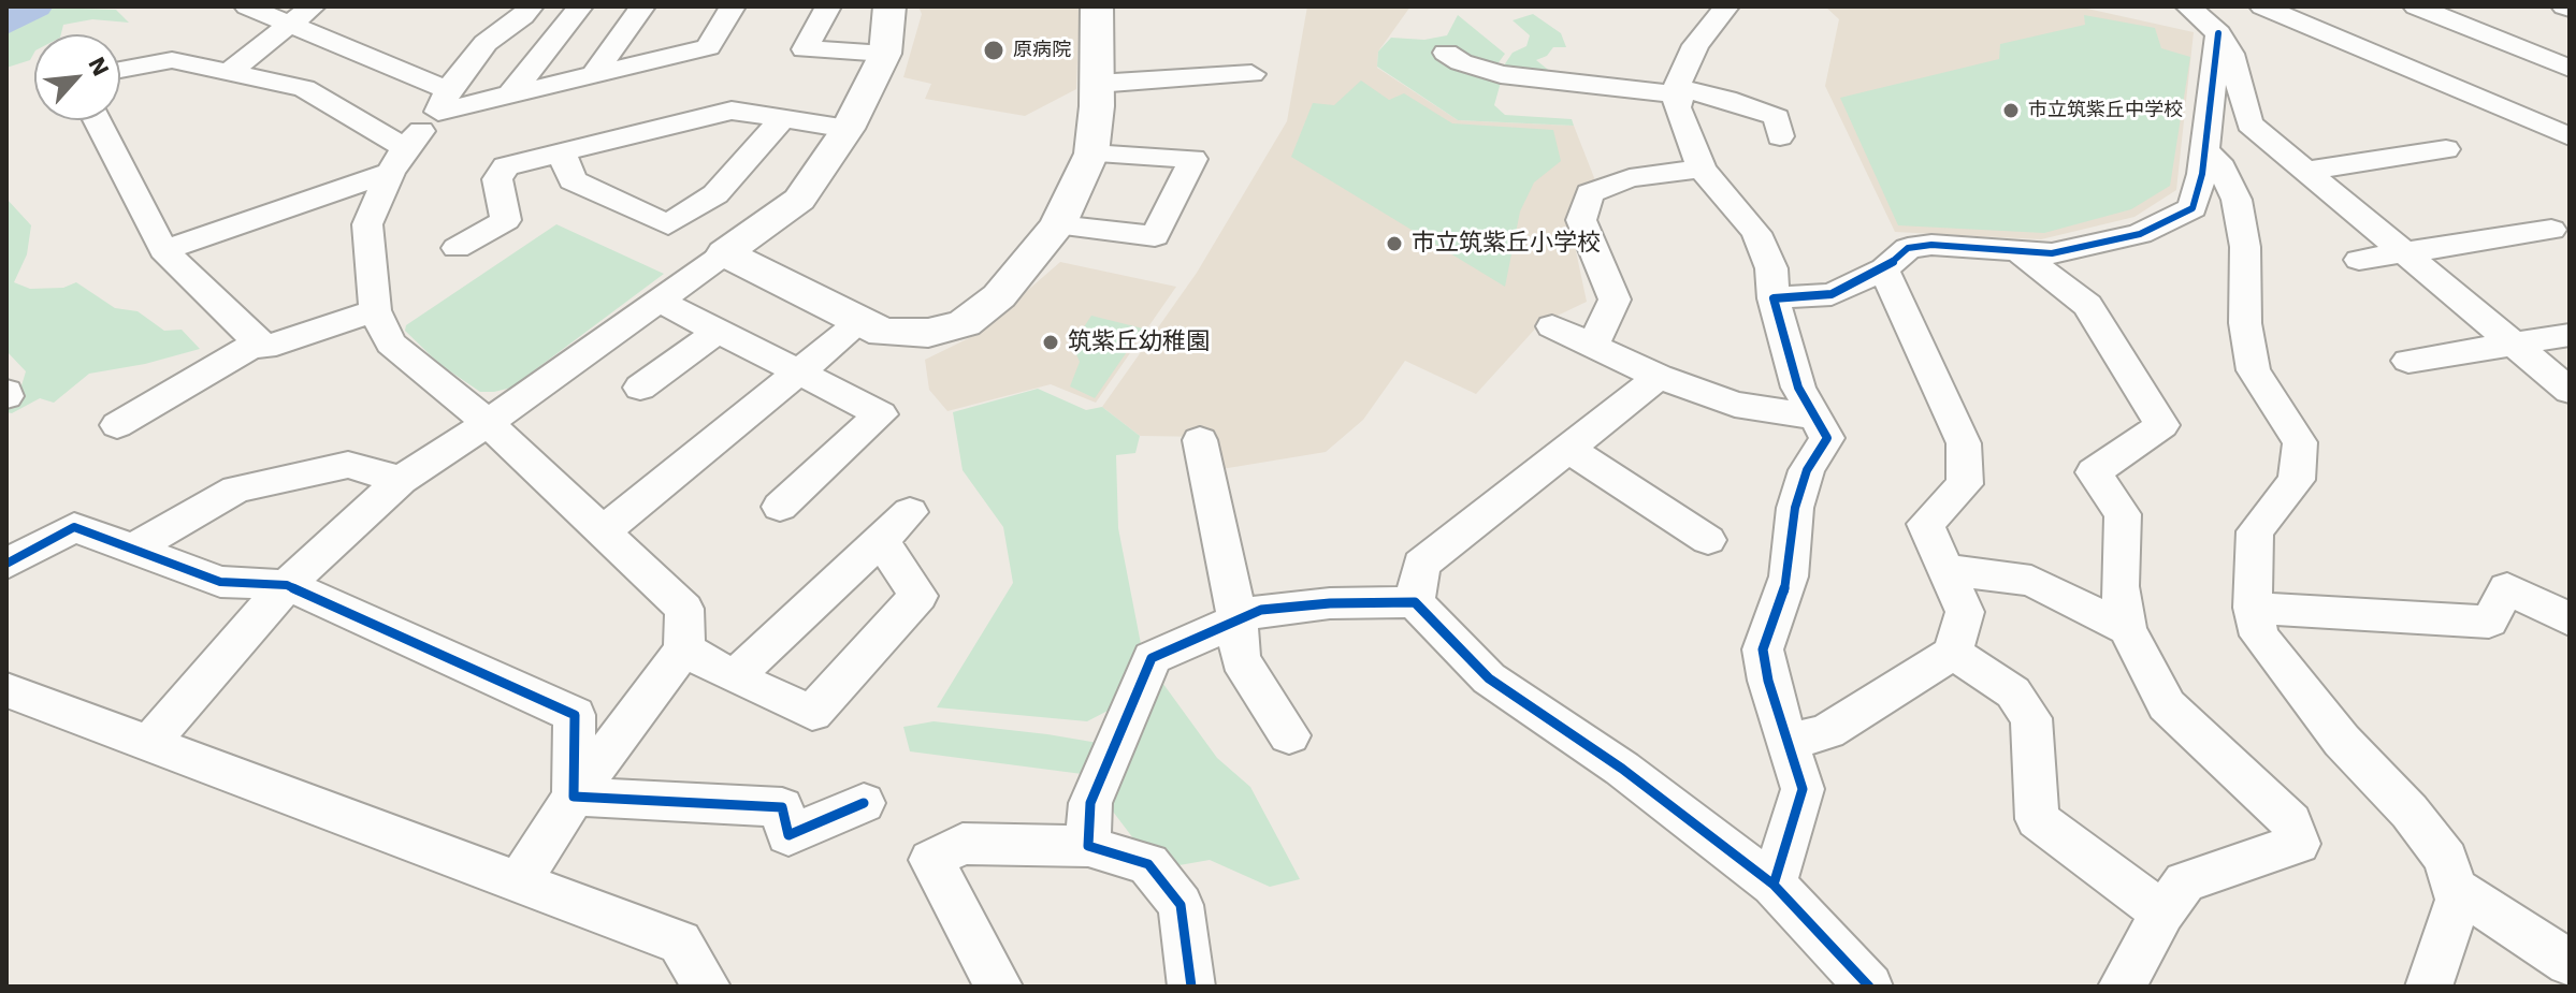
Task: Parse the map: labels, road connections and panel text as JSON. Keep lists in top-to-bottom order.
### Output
{
  "places": [
    "原病院",
    "市立筑紫丘中学校",
    "市立筑紫丘小学校",
    "筑紫丘幼稚園"
  ],
  "north": "top right"
}
